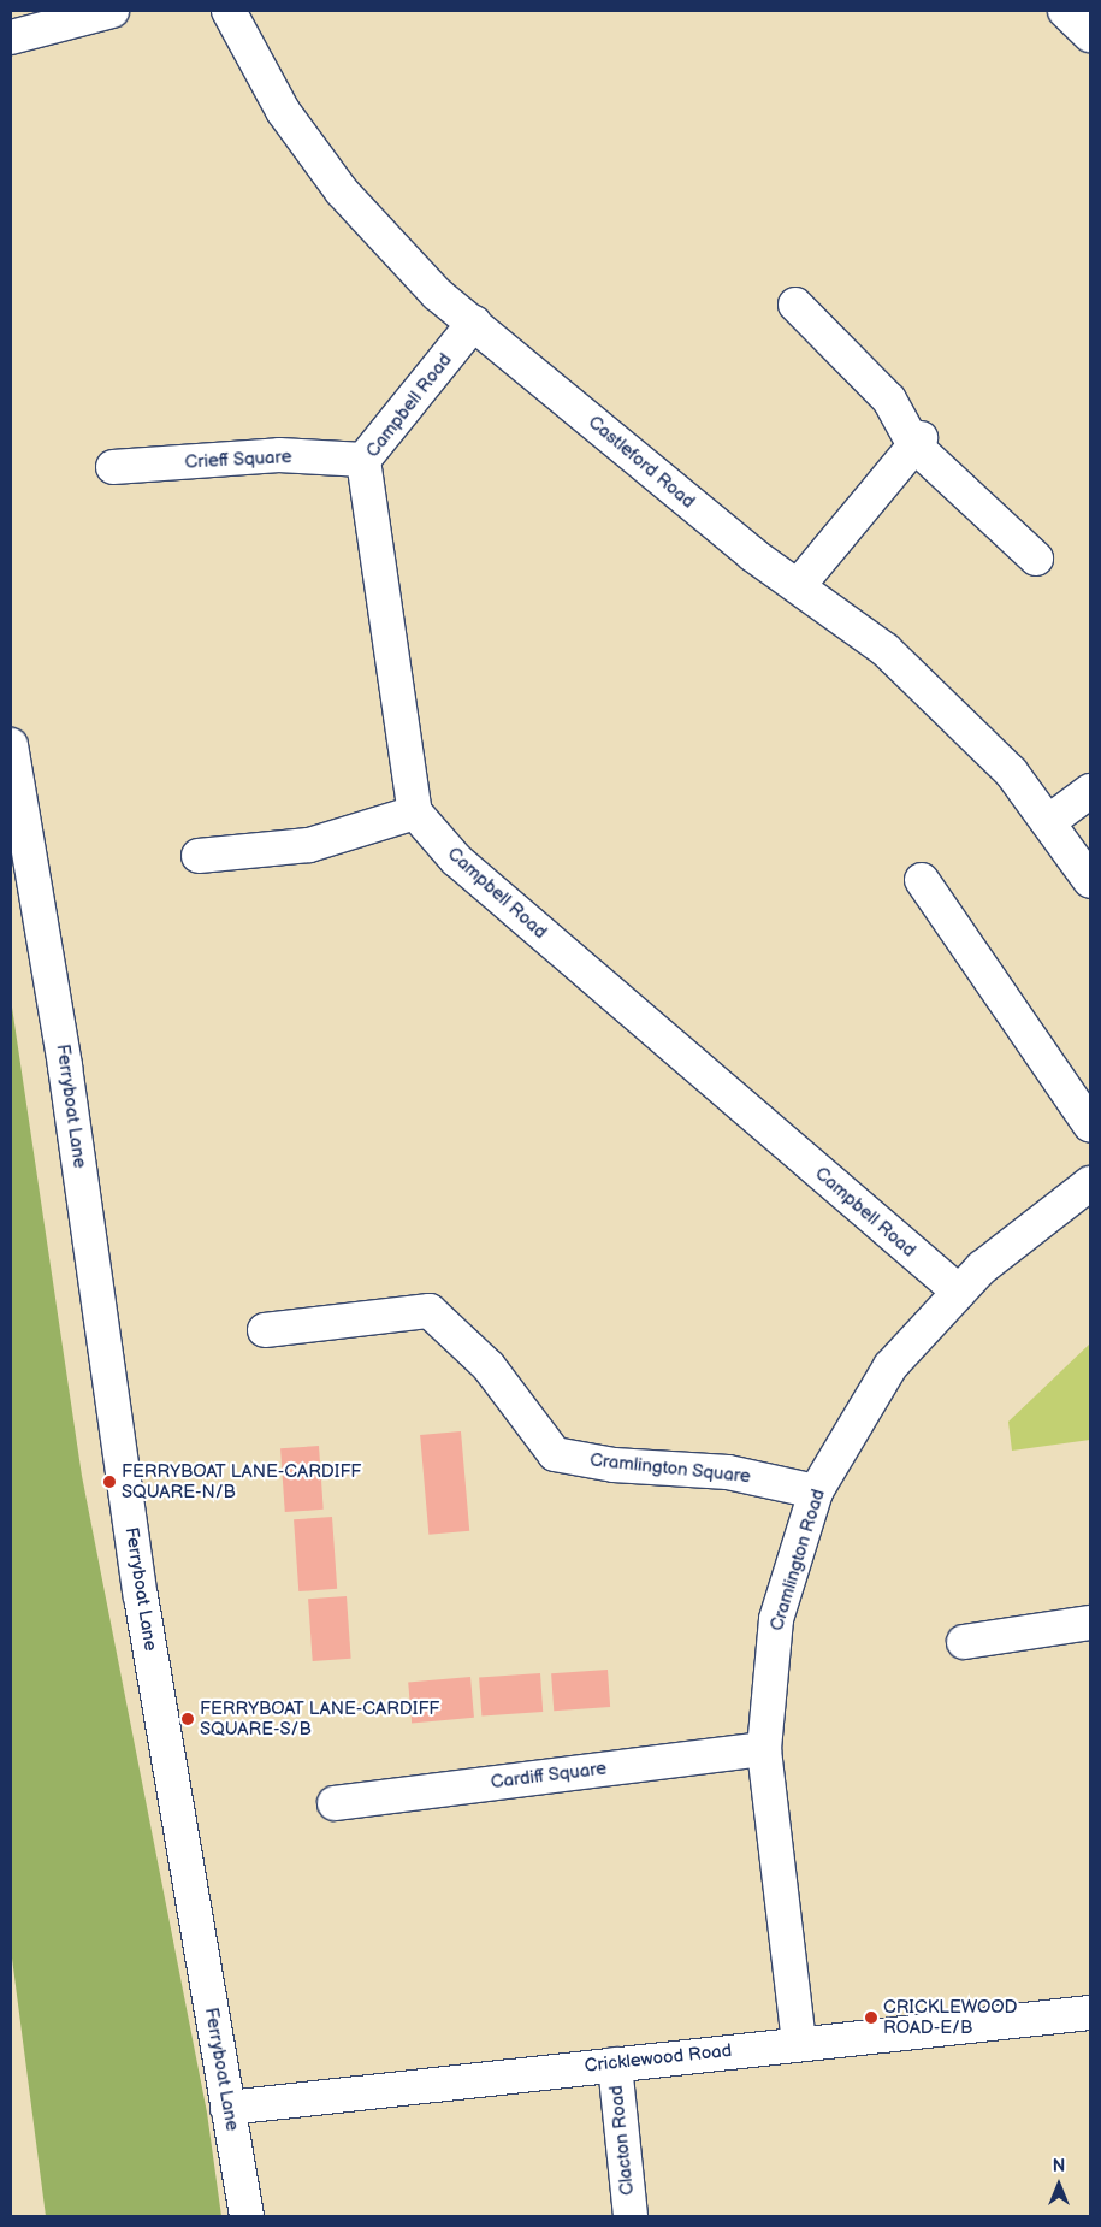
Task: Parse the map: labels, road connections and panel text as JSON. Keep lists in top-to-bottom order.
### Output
{
  "streets": {
    "street": [
      "Campbell Road",
      "Crieff Square",
      "Castleford Road",
      "Ferryboat Lane",
      "Cramlington Square",
      "Cramlington Road",
      "Cardiff Square",
      "Cricklewood Road",
      "Clacton Road"
    ]
  },
  "crossings": [
    ["Campbell Road", "Crieff Square"],
    ["Campbell Road", "Castleford Road"],
    ["Campbell Road", "Cramlington Road"],
    ["Ferryboat Lane", "Cricklewood Road"],
    ["Cramlington Square", "Cramlington Road"],
    ["Cramlington Road", "Cardiff Square"],
    ["Cramlington Road", "Cricklewood Road"],
    ["Cricklewood Road", "Clacton Road"]
  ],
  "places": ["FERRYBOAT LANE-CARDIFF SQUARE-N/B", "FERRYBOAT LANE-CARDIFF SQUARE-S/B", "CRICKLEWOOD ROAD-E/B"],
  "north": "top"
}
